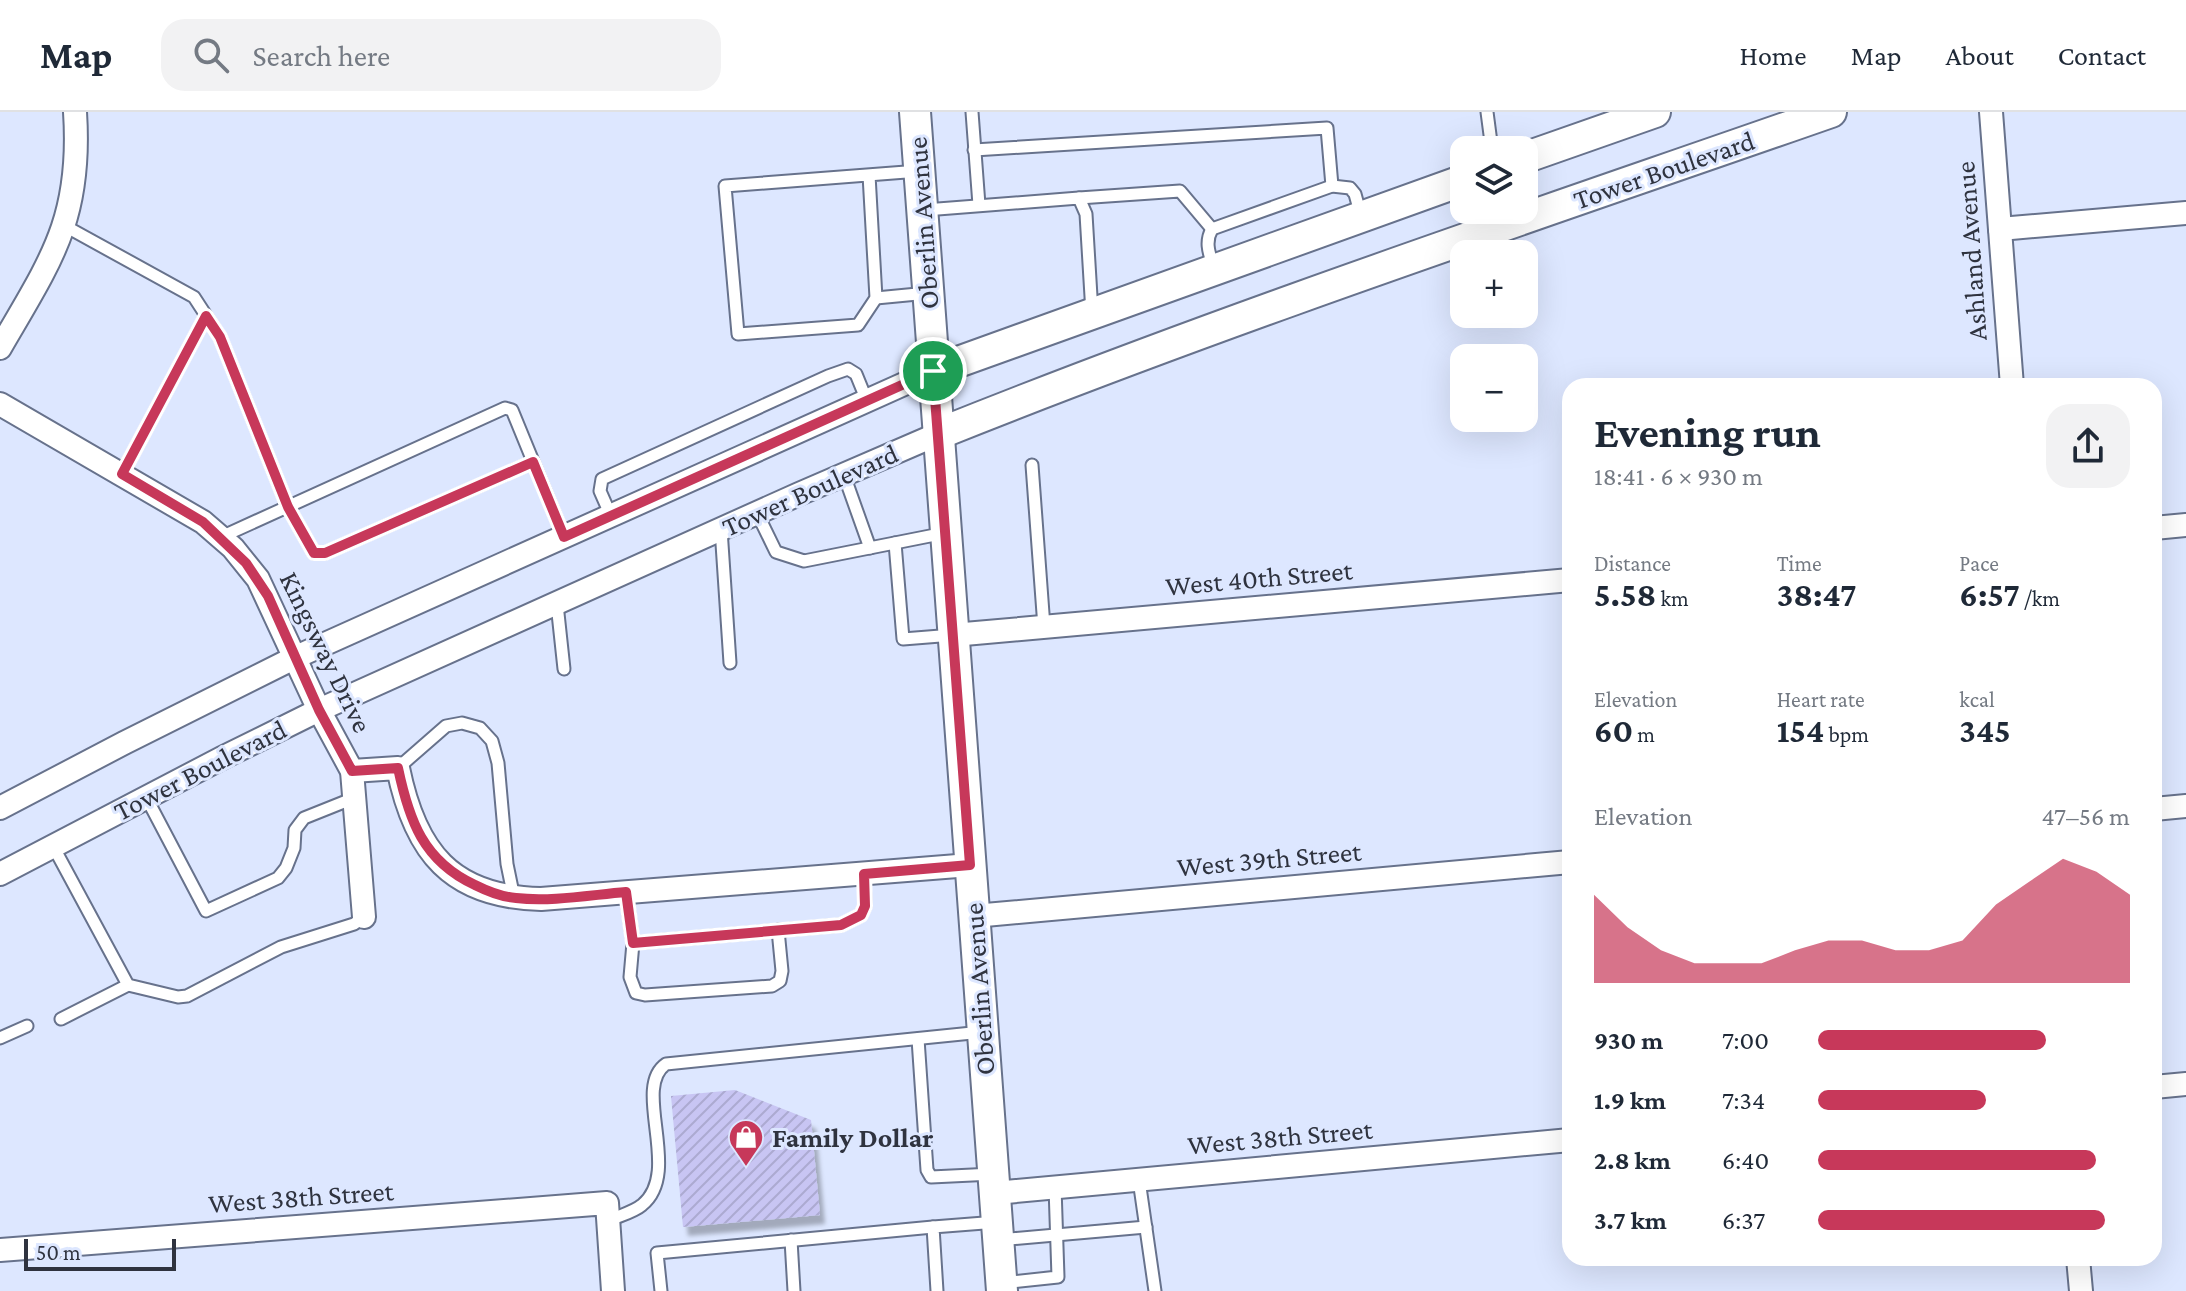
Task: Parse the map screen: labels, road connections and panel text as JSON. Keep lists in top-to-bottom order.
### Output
{
  "streets": {
    "street": [
      "Tower Boulevard",
      "Oberlin Avenue",
      "Ashland Avenue",
      "West 40th Street",
      "Kingsway Drive",
      "West 39th Street",
      "West 38th Street"
    ]
  },
  "crossings": [
    ["Tower Boulevard", "Oberlin Avenue"],
    ["Tower Boulevard", "Kingsway Drive"],
    ["Oberlin Avenue", "West 40th Street"],
    ["Oberlin Avenue", "West 39th Street"],
    ["Oberlin Avenue", "West 38th Street"]
  ],
  "places": {
    "shop": ["Family Dollar"]
  },
  "scale_bar": "50 m",
  "page": {
    "header": "Map",
    "search": "Search here",
    "nav": [
      "Home",
      "Map",
      "About",
      "Contact"
    ],
    "map_buttons": ["+", "−"],
    "heading": ["Evening run", "18:41 · 6 × 930 m"],
    "stats": [
      ["Distance", "5.58 km"],
      ["Time", "38:47"],
      ["Pace", "6:57 /km"],
      ["Elevation", "60 m"],
      ["Heart rate", "154 bpm"],
      ["kcal", "345"]
    ],
    "chart": ["Elevation", "47–56 m"],
    "list": [
      {
        "name": "930 m",
        "note": "7:00"
      },
      {
        "name": "1.9 km",
        "note": "7:34"
      },
      {
        "name": "2.8 km",
        "note": "6:40"
      },
      {
        "name": "3.7 km",
        "note": "6:37"
      }
    ],
    "scale": "50 m"
  }
}
